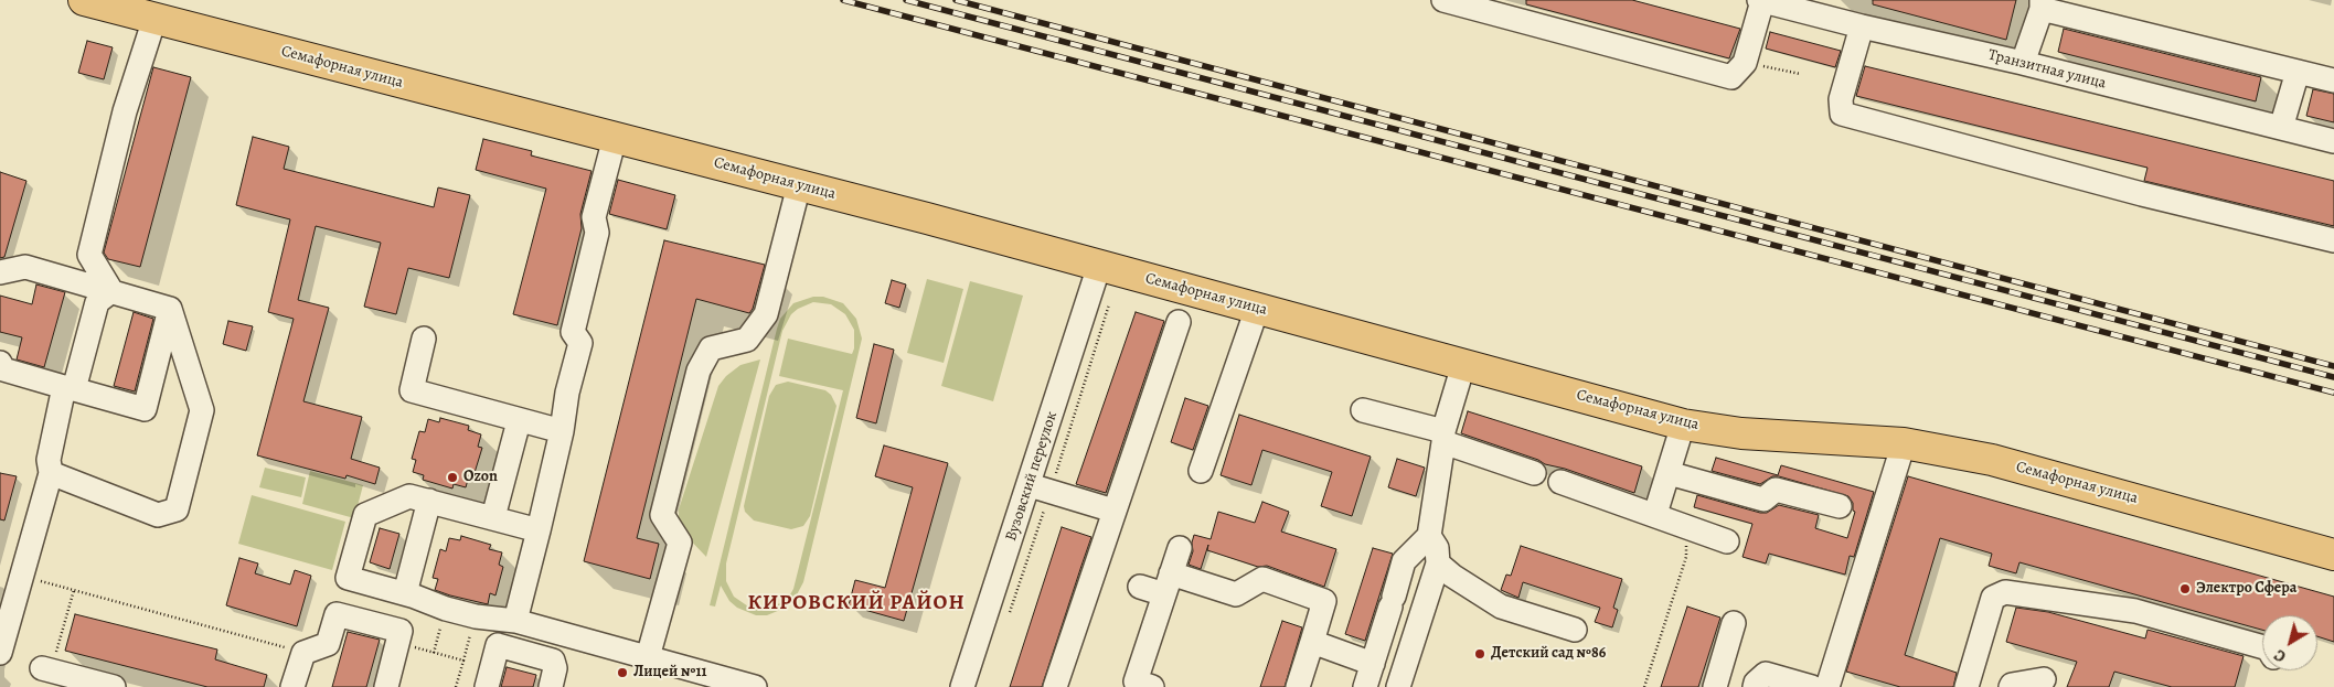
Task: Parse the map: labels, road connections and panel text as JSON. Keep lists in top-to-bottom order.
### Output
{
  "streets": {
    "highway": ["Семафорная улица"],
    "street": ["Транзитная улица", "Вузовский переулок"]
  },
  "crossings": [
    ["Семафорная улица", "Вузовский переулок"]
  ],
  "districts": ["КИРОВСКИЙ РАЙОН"],
  "places": [
    "Ozon",
    "Электро Сфера",
    "Детский сад №86",
    "Лицей №11"
  ],
  "north": "bottom left"
}
